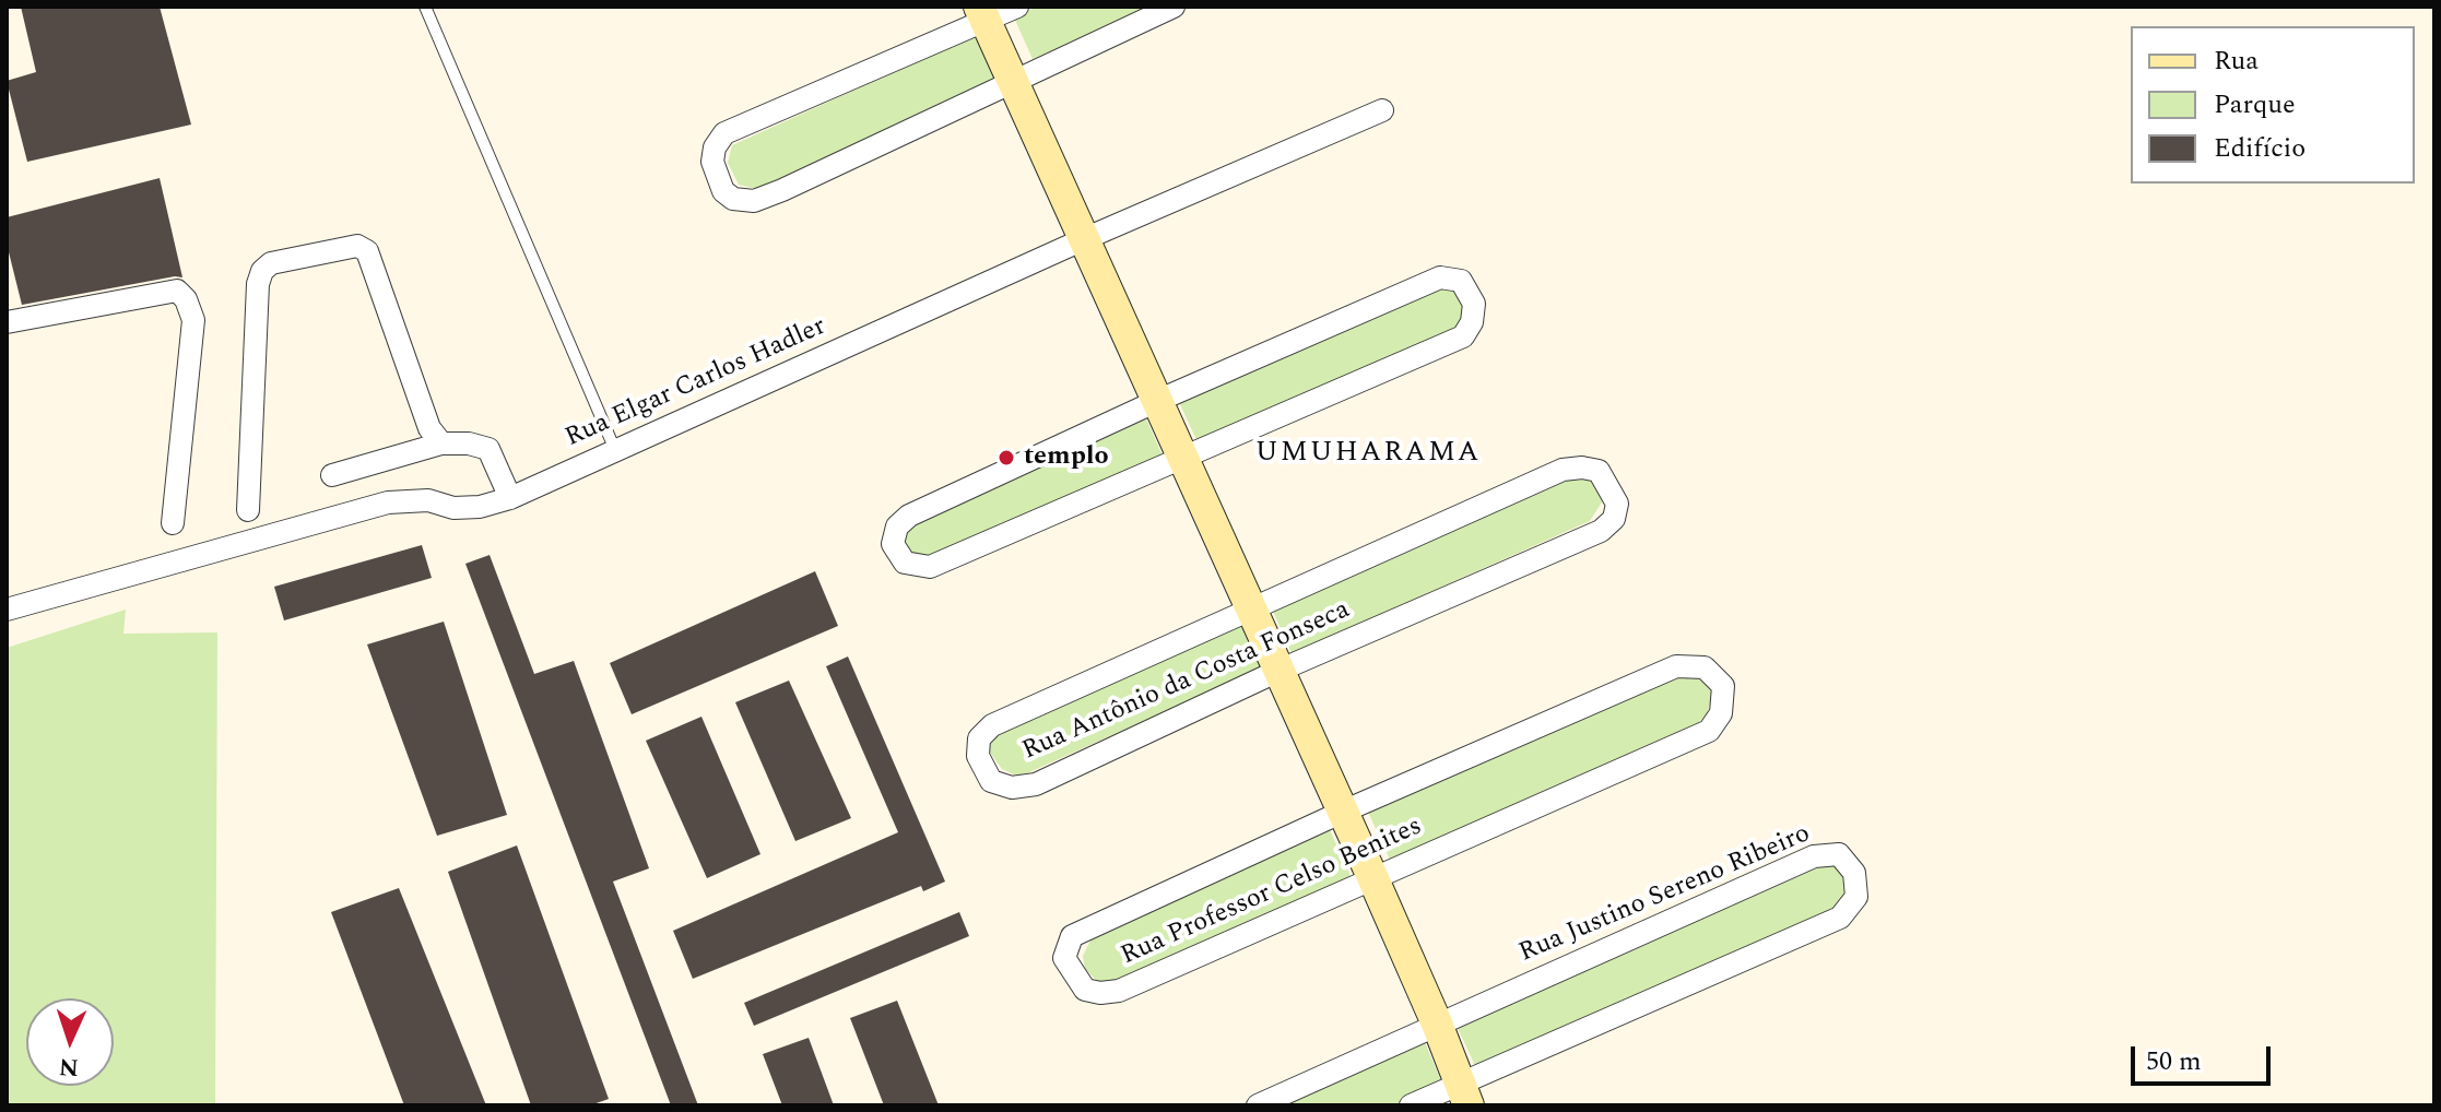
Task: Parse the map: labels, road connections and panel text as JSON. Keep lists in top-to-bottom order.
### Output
{
  "streets": {
    "street": [
      "Rua Elgar Carlos Hadler",
      "Rua Antônio da Costa Fonseca",
      "Rua Professor Celso Benites",
      "Rua Justino Sereno Ribeiro"
    ]
  },
  "districts": ["UMUHARAMA"],
  "places": ["templo"],
  "legend": ["Rua", "Parque", "Edifício"],
  "scale_bar": "50 m",
  "north": "bottom"
}
